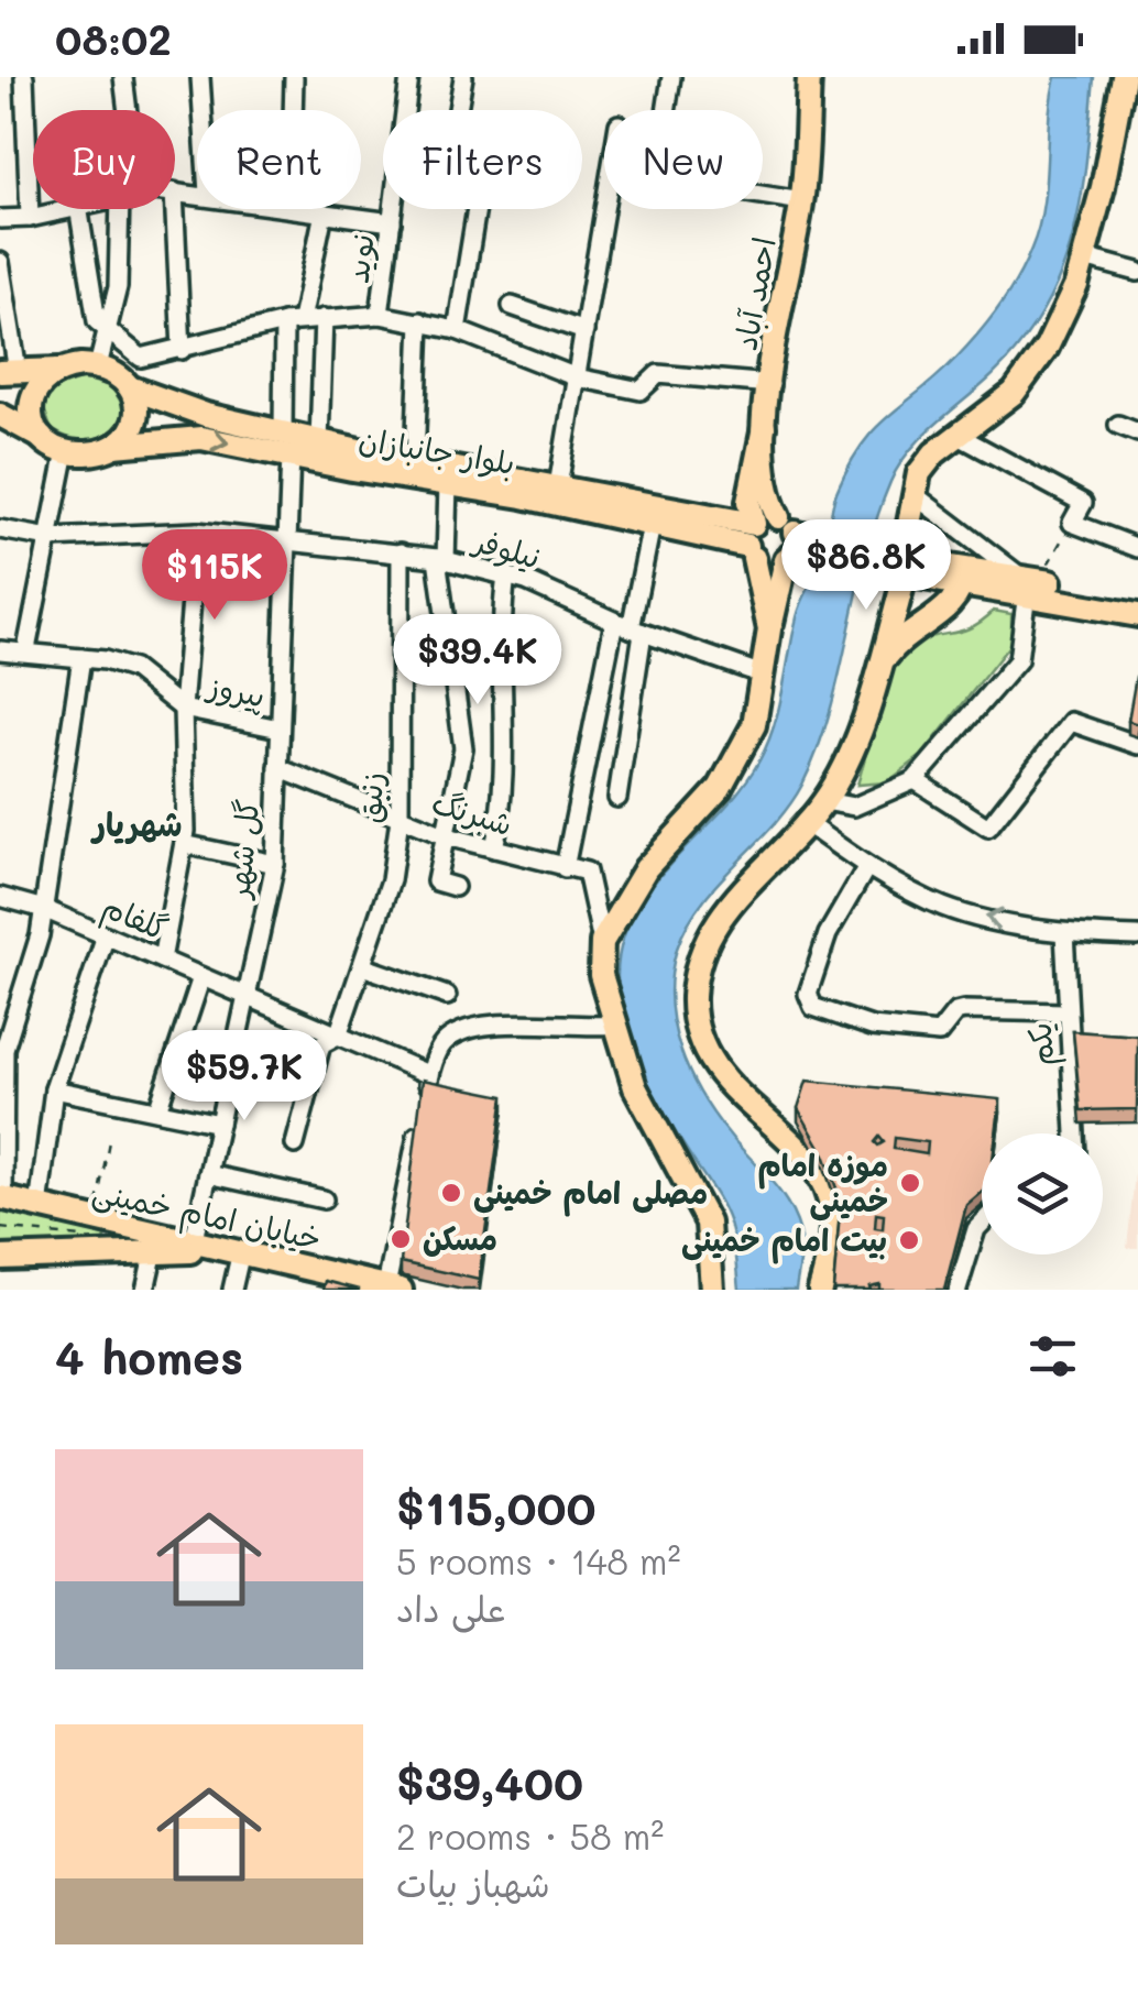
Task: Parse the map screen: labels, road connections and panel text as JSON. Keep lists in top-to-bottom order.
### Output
{
  "streets": {
    "main road": ["احمد آباد", "بلوار جانبازان", "خیابان امام خمینی"],
    "street": [
      "نوید",
      "نیلوفر",
      "پیروز",
      "زنبق",
      "شبرنگ",
      "گل شهر",
      "گلفام",
      "یکم"
    ]
  },
  "crossings": [
    ["بلوار جانبازان", "گل شهر"],
    ["نیلوفر", "زنبق"],
    ["نیلوفر", "گل شهر"],
    ["پیروز", "گل شهر"],
    ["زنبق", "شبرنگ"],
    ["زنبق", "گلفام"],
    ["شبرنگ", "گل شهر"],
    ["گل شهر", "گلفام"],
    ["گل شهر", "خیابان امام خمینی"]
  ],
  "districts": ["شهریار"],
  "places": [
    "موزه امام خمینی",
    "مصلی امام خمینی",
    "مسکن",
    "بیت امام خمینی"
  ],
  "page": {
    "status": "08:02",
    "chip": [
      "Buy",
      "Rent",
      "Filters",
      "New"
    ],
    "price": [
      "$86.8K",
      "$115K",
      "$39.4K",
      "$59.7K"
    ],
    "heading": "4 homes",
    "list": [
      {
        "name": "$115,000",
        "note": "5 rooms · 148 m² · علی داد"
      },
      {
        "name": "$39,400",
        "note": "2 rooms · 58 m² · شهباز بیات"
      }
    ]
  }
}
